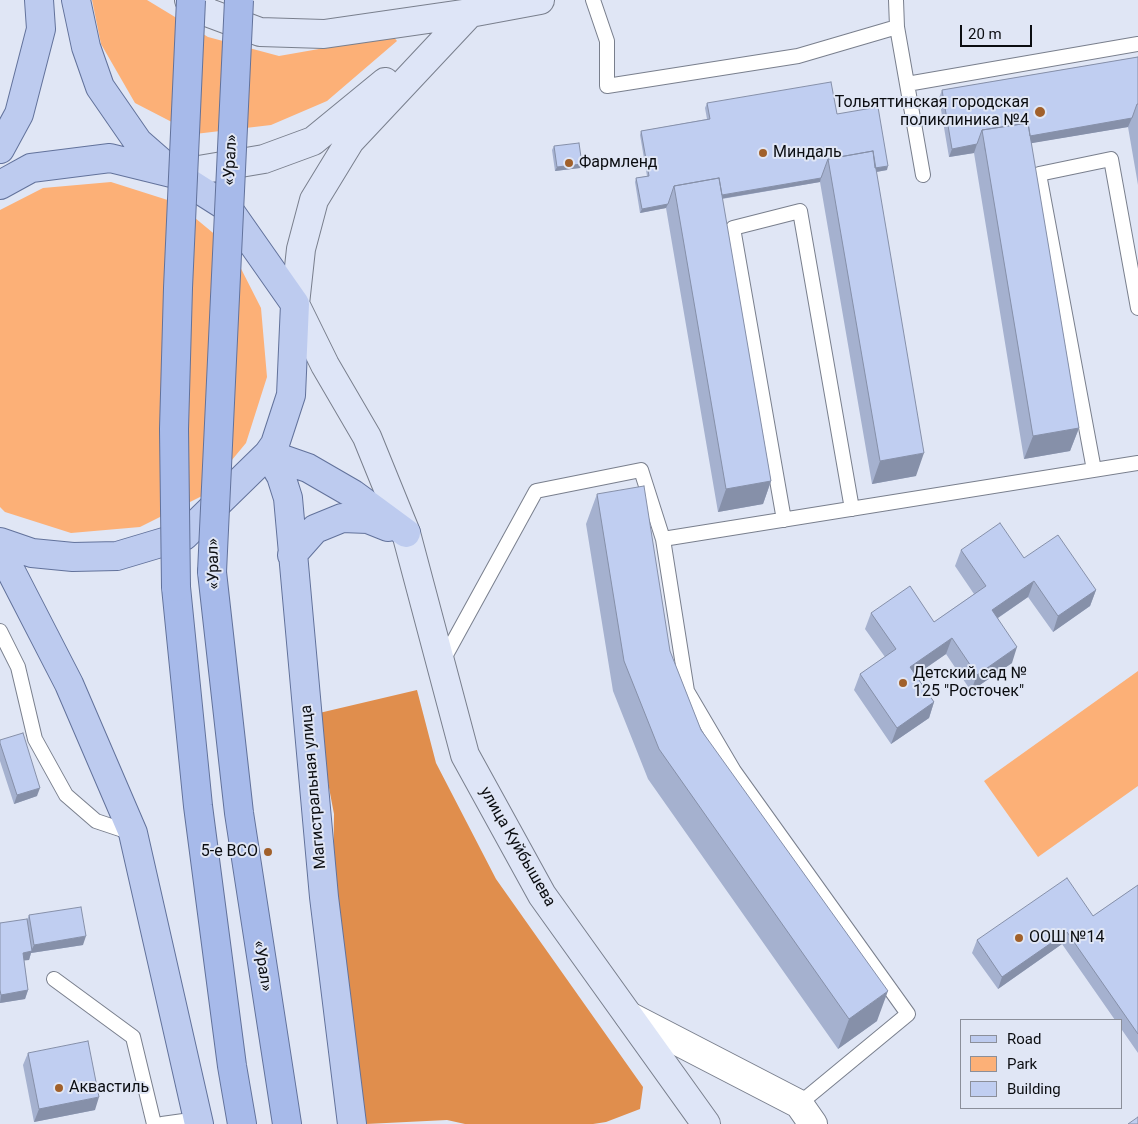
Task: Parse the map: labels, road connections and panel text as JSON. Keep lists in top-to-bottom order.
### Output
{
  "streets": {
    "highway": ["«Урал»"],
    "main road": ["Магистральная улица", "улица Куйбышева"]
  },
  "places": [
    "Тольяттинская городская поликлиника №4",
    "Миндаль",
    "Фармленд",
    "Детский сад № 125 \"Росточек\"",
    "5-е ВСО",
    "ООШ №14",
    "Аквастиль"
  ],
  "legend": ["Road", "Park", "Building"],
  "scale_bar": "20 m"
}
